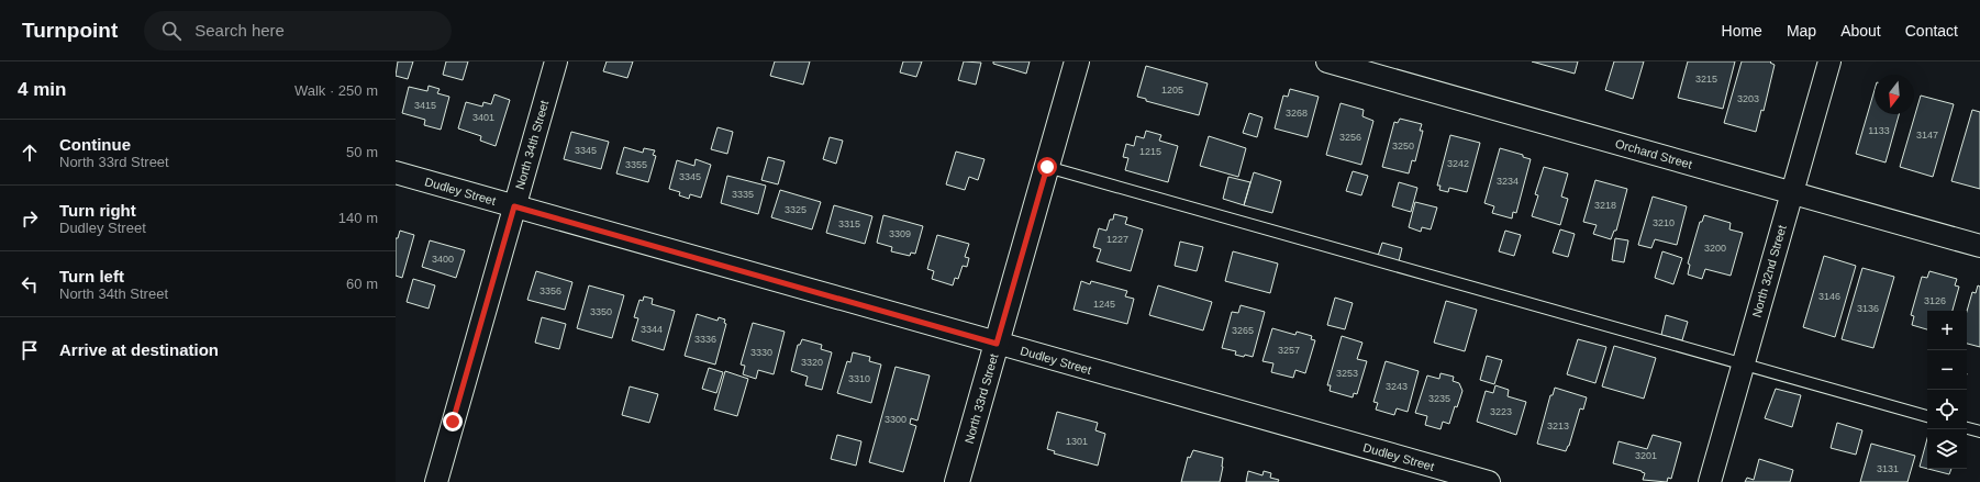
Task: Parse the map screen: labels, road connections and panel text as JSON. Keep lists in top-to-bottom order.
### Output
{
  "streets": {
    "main road": ["North 33rd Street"],
    "street": [
      "North 34th Street",
      "Orchard Street",
      "Dudley Street",
      "North 32nd Street"
    ]
  },
  "crossings": [
    ["North 34th Street", "Dudley Street"],
    ["Orchard Street", "North 32nd Street"],
    ["Dudley Street", "North 33rd Street"]
  ],
  "house_numbers": [
    "3215",
    "1205",
    "3203",
    "3415",
    "3268",
    "3401",
    "1133",
    "3147",
    "3256",
    "3250",
    "3345",
    "1215",
    "3242",
    "3355",
    "3345",
    "3234",
    "3335",
    "3218",
    "3325",
    "3210",
    "3315",
    "3309",
    "1227",
    "3200",
    "3400",
    "3356",
    "3146",
    "3126",
    "1245",
    "3136",
    "3350",
    "3344",
    "3265",
    "3336",
    "3257",
    "3330",
    "3320",
    "3253",
    "3310",
    "3243",
    "3235",
    "3223",
    "3300",
    "3213",
    "1301",
    "3201",
    "3131"
  ],
  "north": "bottom",
  "page": {
    "header": "Turnpoint",
    "search": "Search here",
    "nav": [
      "Home",
      "Map",
      "About",
      "Contact"
    ],
    "heading": ["4 min", "Walk · 250 m"],
    "list": [
      ["Continue", "North 33rd Street", "50 m"],
      ["Turn right", "Dudley Street", "140 m"],
      ["Turn left", "North 34th Street", "60 m"],
      "Arrive at destination"
    ],
    "map_buttons": ["+", "−"]
  }
}
